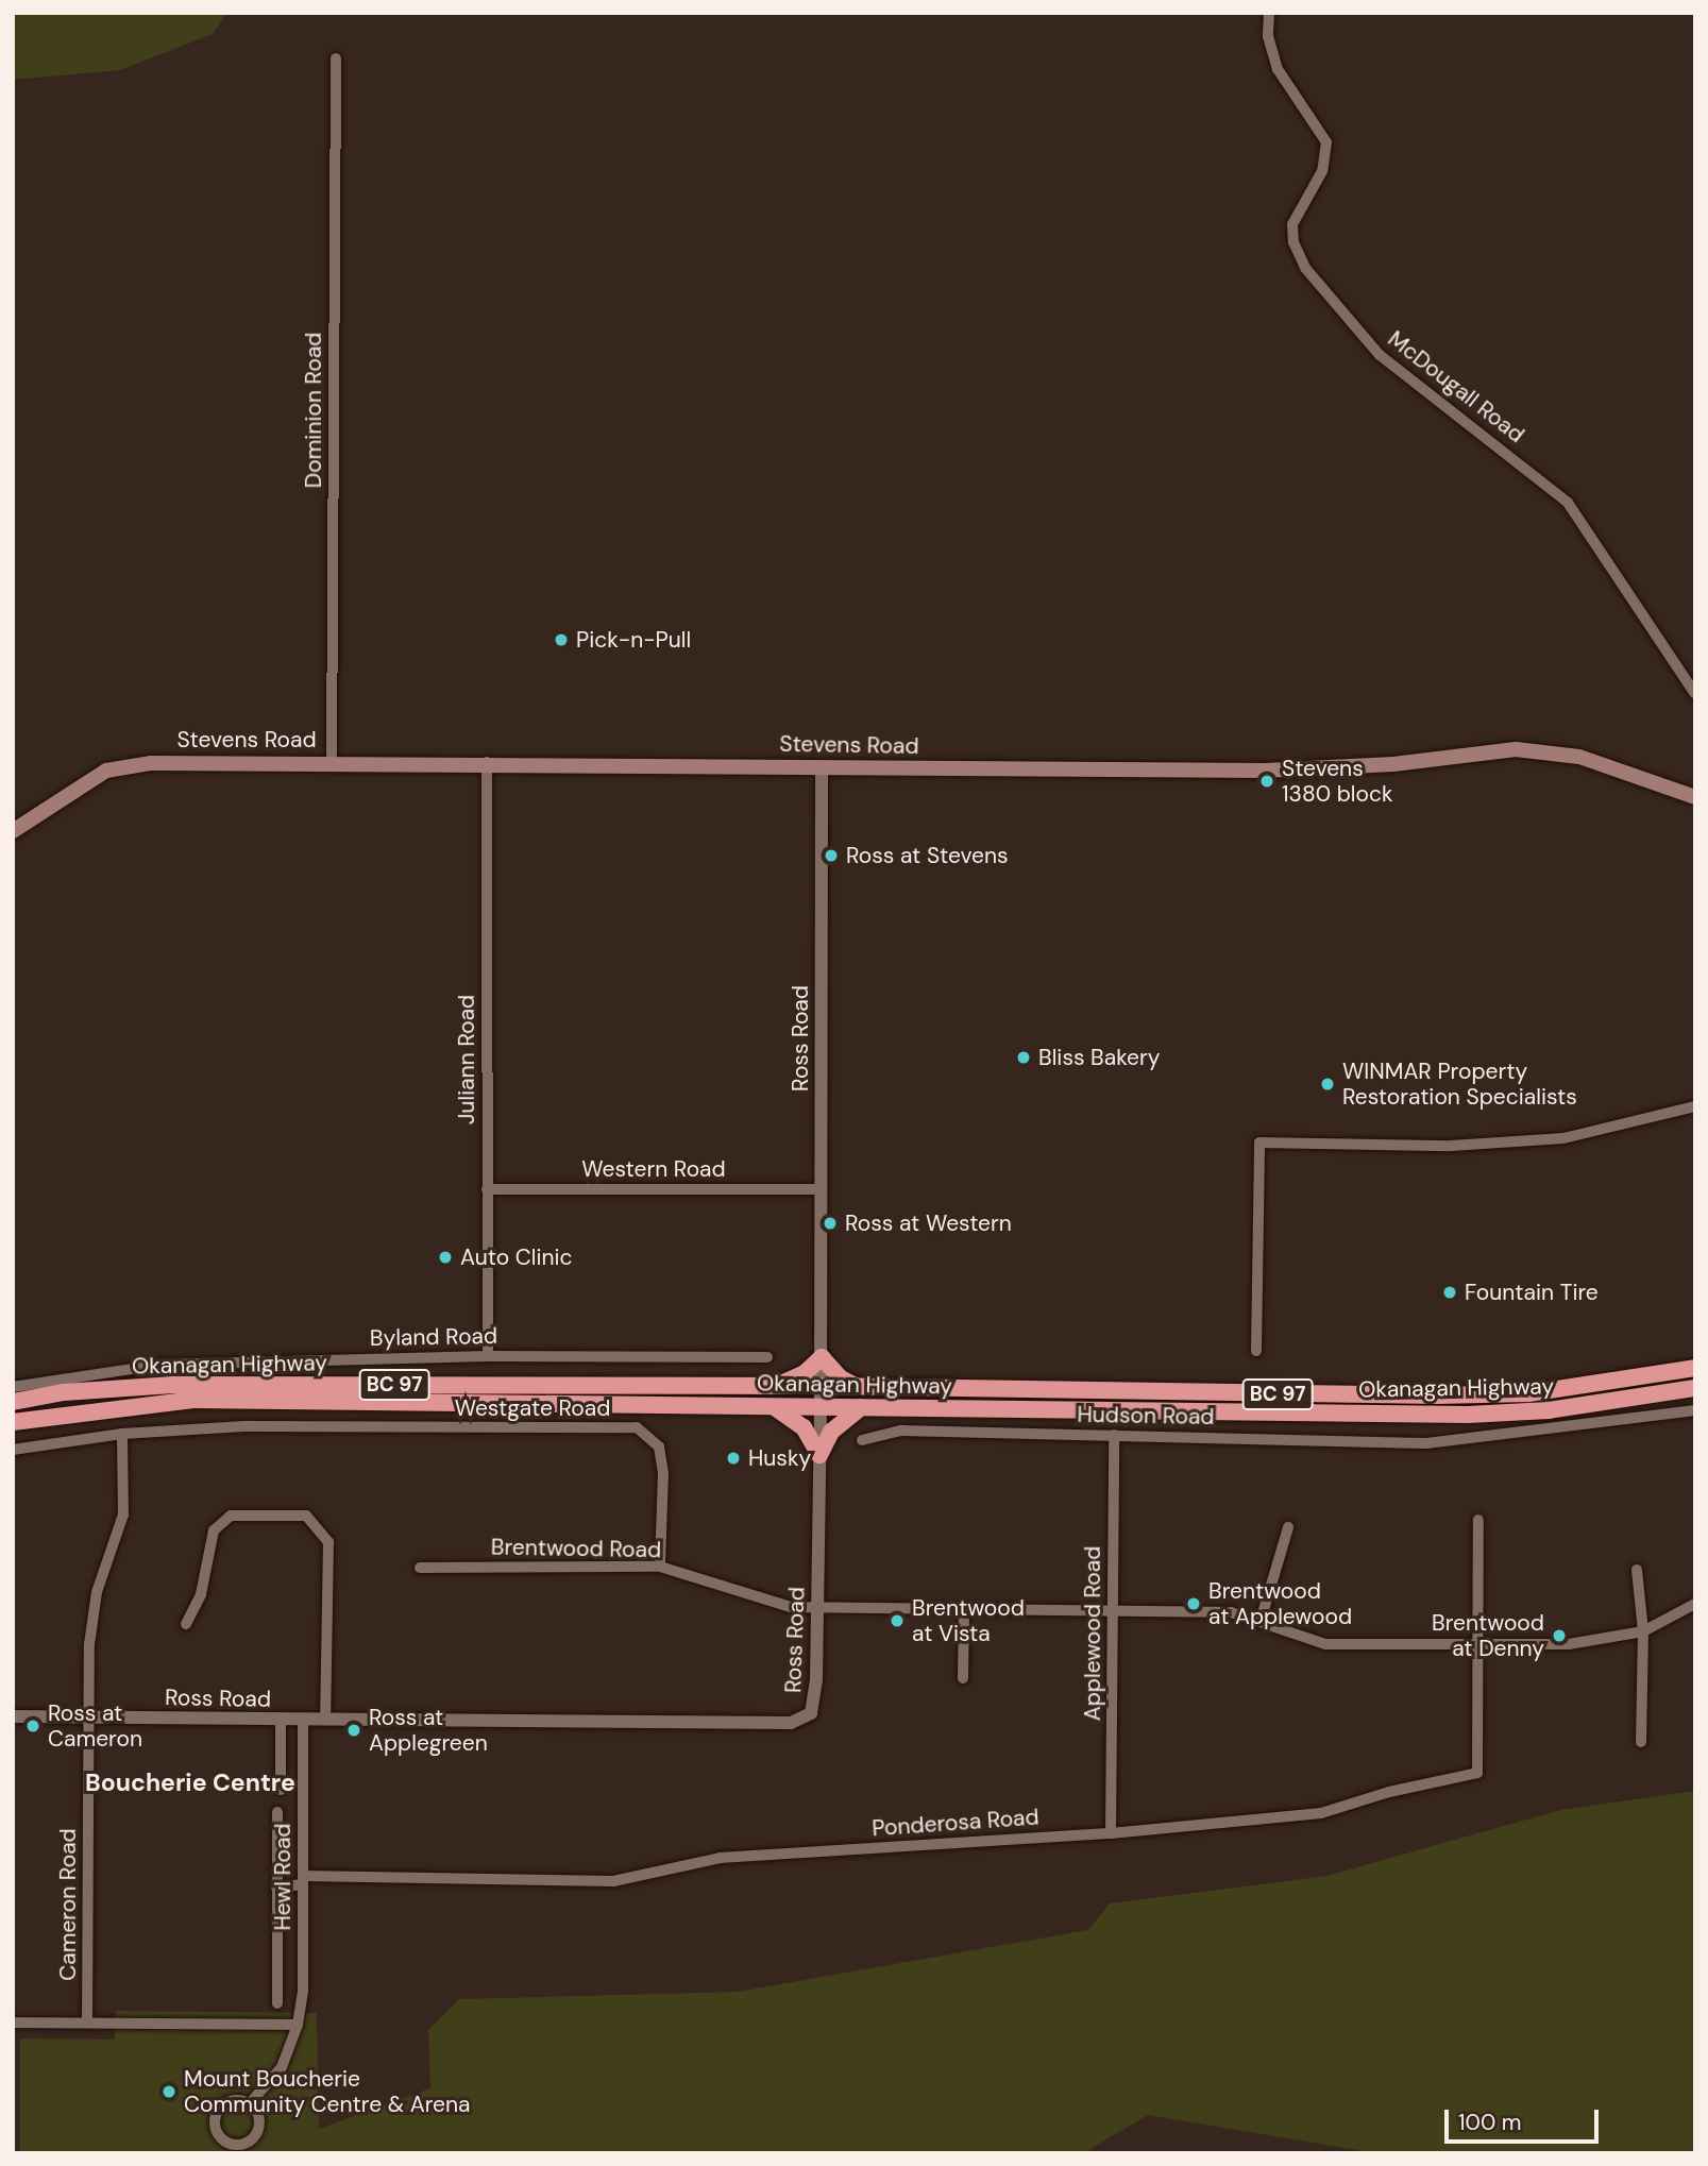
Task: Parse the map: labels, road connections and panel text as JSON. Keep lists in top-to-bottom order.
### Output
{
  "streets": {
    "highway": ["Okanagan Highway", "BC 97"],
    "main road": ["Stevens Road"],
    "street": [
      "McDougall Road",
      "Dominion Road",
      "Ross Road",
      "Juliann Road",
      "Western Road",
      "Byland Road",
      "Westgate Road",
      "Hudson Road",
      "Brentwood Road",
      "Applewood Road",
      "Ponderosa Road",
      "Hewl Road",
      "Cameron Road"
    ]
  },
  "crossings": [
    ["Dominion Road", "Stevens Road"],
    ["Stevens Road", "Ross Road"],
    ["Stevens Road", "Juliann Road"],
    ["Ross Road", "Western Road"],
    ["Ross Road", "Okanagan Highway"],
    ["Ross Road", "Brentwood Road"],
    ["Ross Road", "Hewl Road"],
    ["Ross Road", "Cameron Road"],
    ["Juliann Road", "Western Road"],
    ["Juliann Road", "Byland Road"],
    ["Westgate Road", "Brentwood Road"],
    ["Westgate Road", "Cameron Road"],
    ["Hudson Road", "Applewood Road"],
    ["Brentwood Road", "Applewood Road"],
    ["Brentwood Road", "Ponderosa Road"],
    ["Applewood Road", "Ponderosa Road"],
    ["Ponderosa Road", "Hewl Road"]
  ],
  "districts": ["Boucherie Centre"],
  "places": [
    "Pick-n-Pull",
    "Stevens 1380 block",
    "Ross at Stevens",
    "Bliss Bakery",
    "WINMAR Property Restoration Specialists",
    "Ross at Western",
    "Auto Clinic",
    "Fountain Tire",
    "Husky",
    "Brentwood at Applewood",
    "Brentwood at Vista",
    "Brentwood at Denny",
    "Ross at Cameron",
    "Ross at Applegreen",
    "Mount Boucherie Community Centre & Arena"
  ],
  "scale_bar": "100 m"
}
